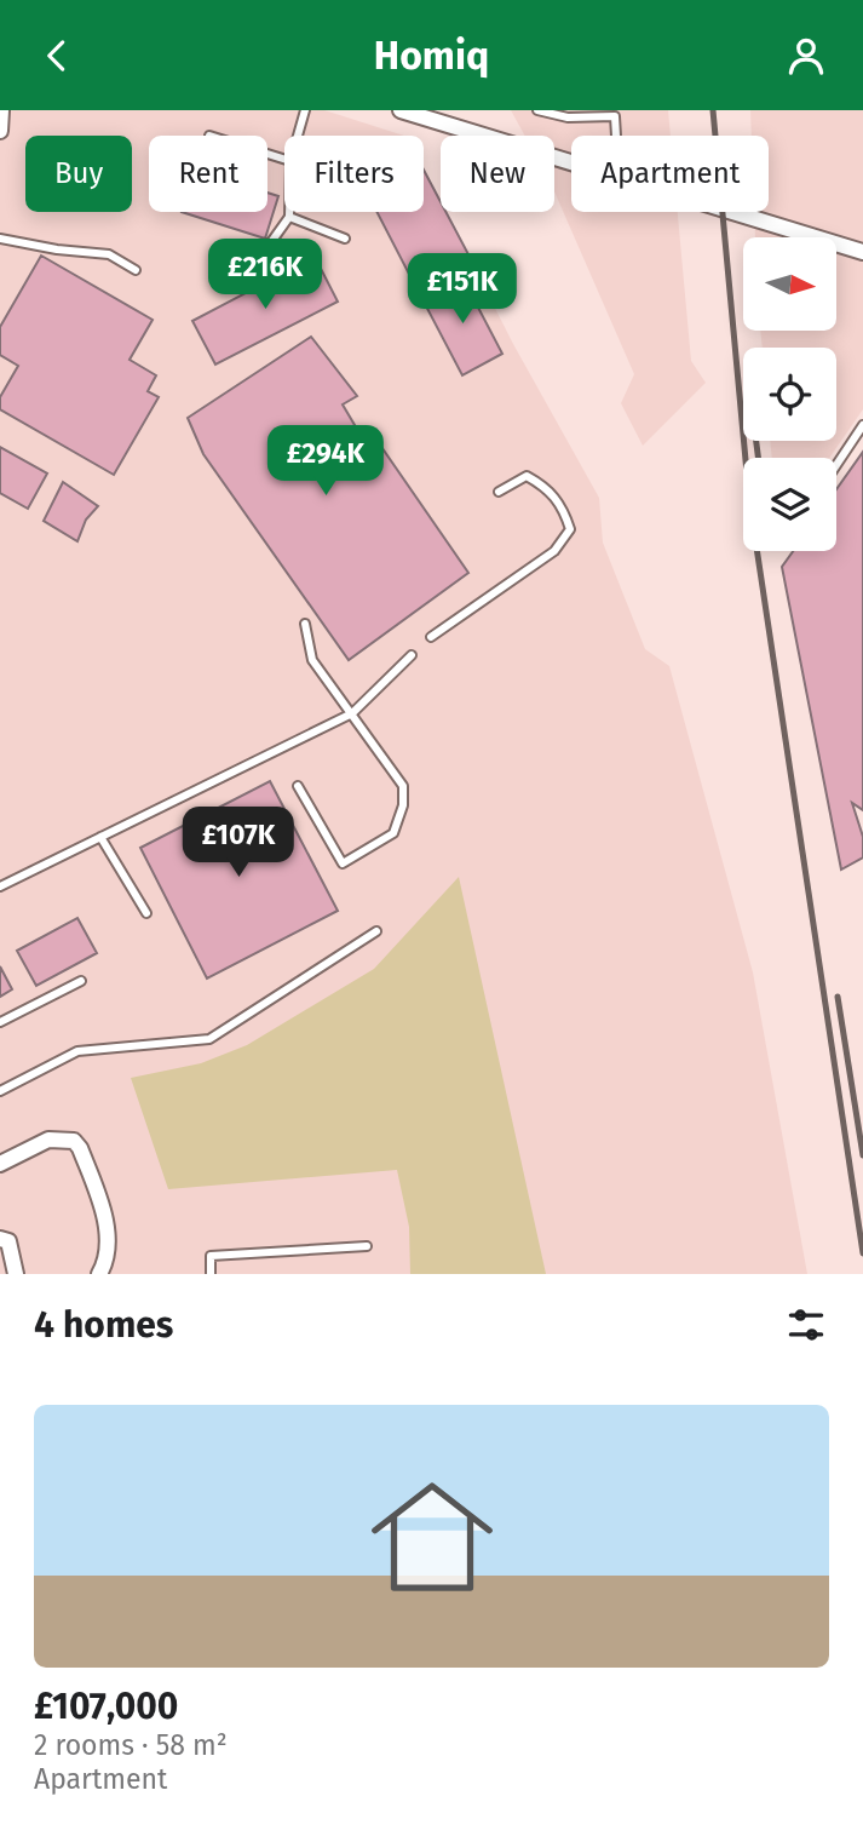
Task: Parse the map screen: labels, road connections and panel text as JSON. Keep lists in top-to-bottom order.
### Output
{
  "north": "right",
  "page": {
    "header": "Homiq",
    "chip": [
      "Buy",
      "Rent",
      "Filters",
      "New",
      "Apartment"
    ],
    "price": [
      "£216K",
      "£151K",
      "£294K",
      "£107K"
    ],
    "heading": "4 homes",
    "list": [
      {
        "name": "£107,000",
        "note": "2 rooms · 58 m² · Apartment"
      }
    ]
  }
}
